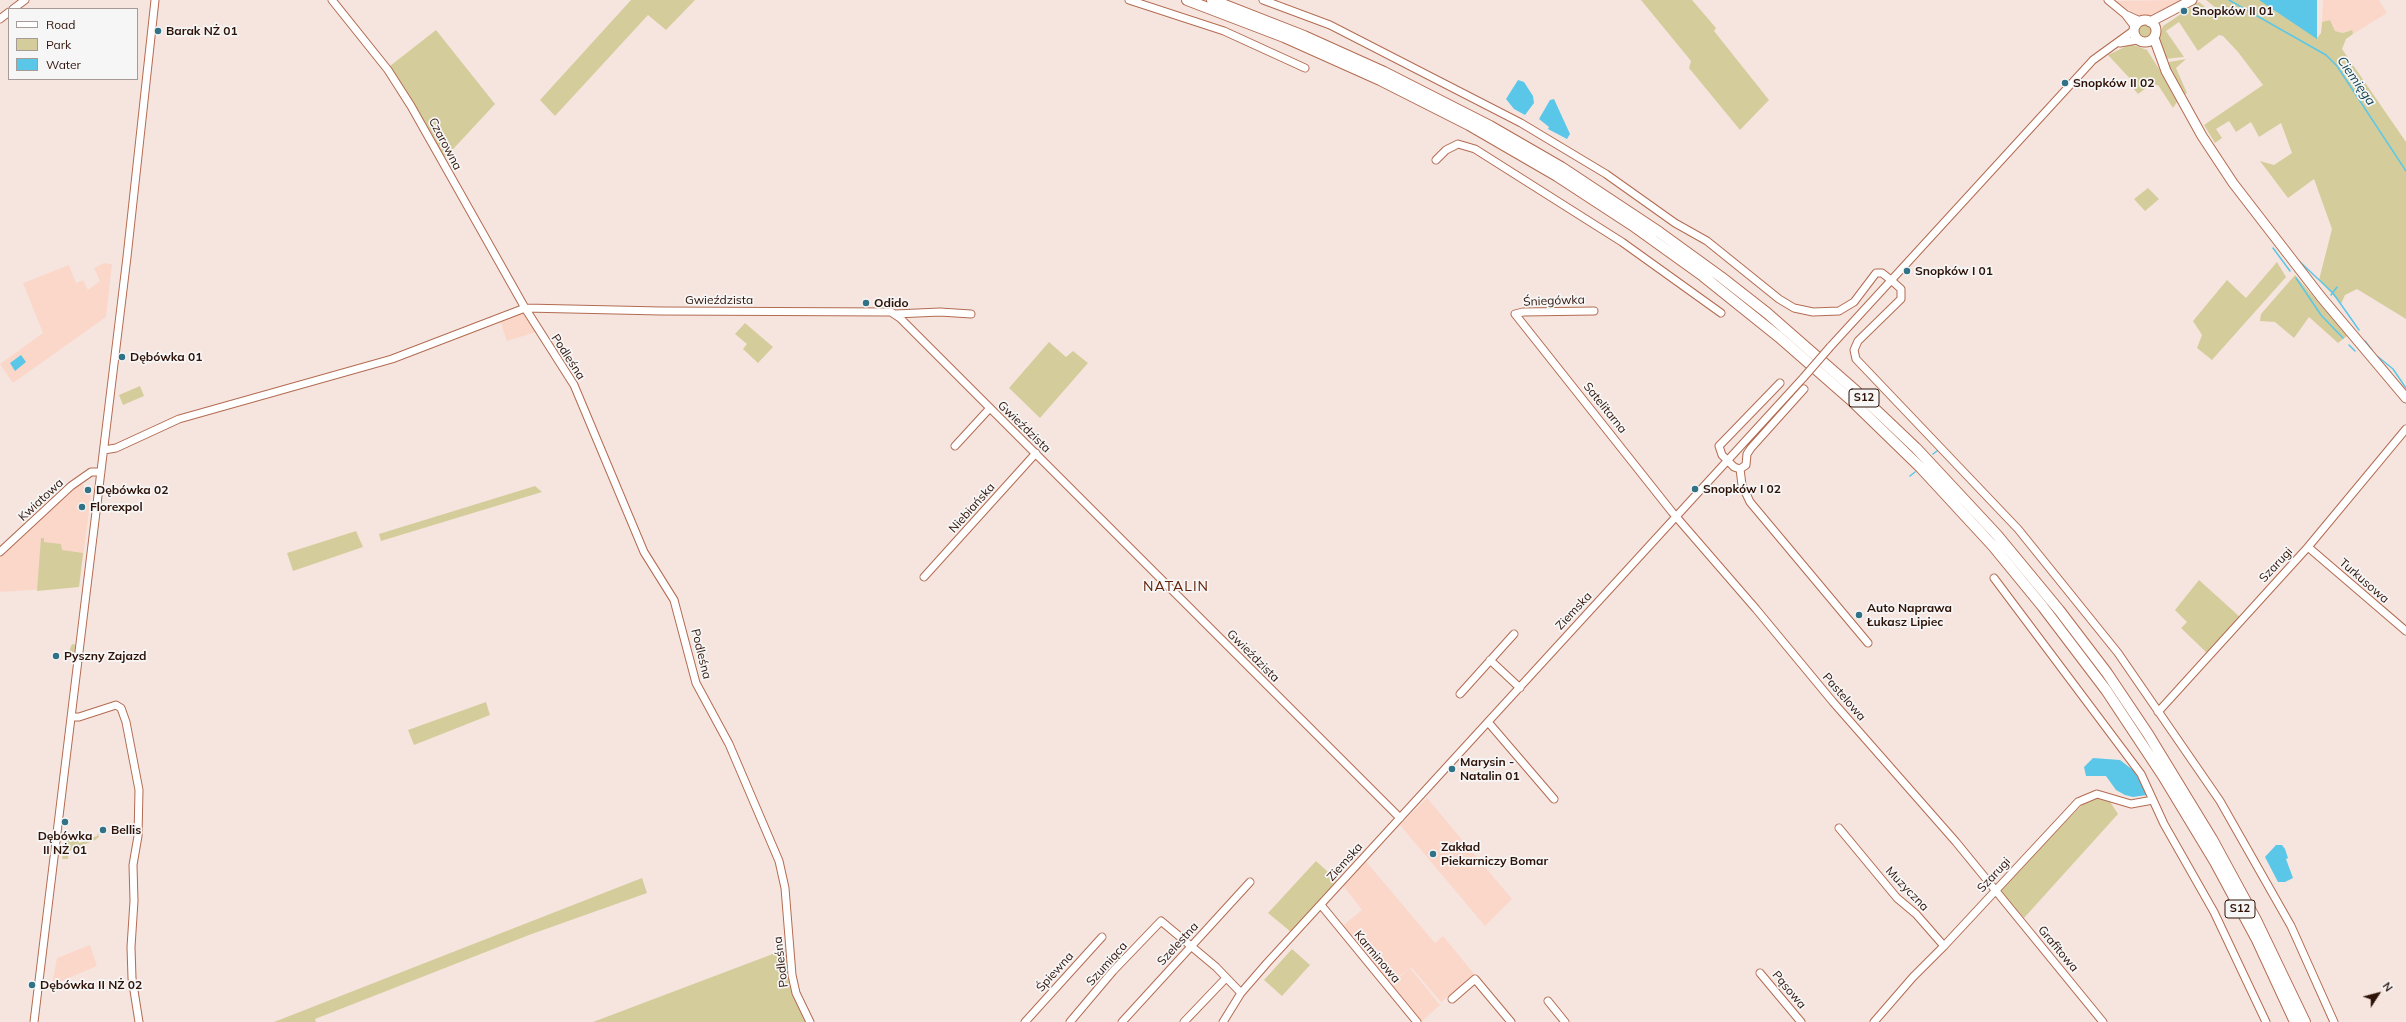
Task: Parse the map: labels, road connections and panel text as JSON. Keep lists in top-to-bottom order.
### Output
{
  "streets": {
    "highway": ["S12"],
    "street": [
      "Czarowna",
      "Gwieździsta",
      "Śniegówka",
      "Podleśna",
      "Satelitarna",
      "Kwiatowa",
      "Niebiańska",
      "Szarugi",
      "Turkusowa",
      "Ziemska",
      "Pastelowa",
      "Muzyczna",
      "Szelestna",
      "Grafitowa",
      "Karminowa",
      "Szumiąca",
      "Śpiewna",
      "Pąsowa"
    ]
  },
  "crossings": [
    ["Czarowna", "Gwieździsta"],
    ["Czarowna", "Podleśna"],
    ["Gwieździsta", "Podleśna"],
    ["Gwieździsta", "Niebiańska"],
    ["Gwieździsta", "Ziemska"],
    ["Śniegówka", "Satelitarna"],
    ["Satelitarna", "Ziemska"],
    ["Satelitarna", "Pastelowa"],
    ["Szarugi", "Turkusowa"],
    ["Szarugi", "Pastelowa"],
    ["Szarugi", "Muzyczna"],
    ["Szarugi", "Grafitowa"],
    ["Ziemska", "Pastelowa"],
    ["Ziemska", "Karminowa"],
    ["Pastelowa", "Grafitowa"],
    ["Szelestna", "Szumiąca"]
  ],
  "districts": ["NATALIN"],
  "water": ["Ciemięga"],
  "places": [
    "Snopków II 01",
    "Barak NŻ 01",
    "Snopków II 02",
    "Snopków I 01",
    "Odido",
    "Dębówka 01",
    "Snopków I 02",
    "Dębówka 02",
    "Florexpol",
    "Auto Naprawa Łukasz Lipiec",
    "Pyszny Zajazd",
    "Marysin - Natalin 01",
    "Dębówka II NŻ 01",
    "Bellis",
    "Zakład Piekarniczy Bomar",
    "Dębówka II NŻ 02"
  ],
  "legend": ["Road", "Park", "Water"],
  "north": "top right"
}
